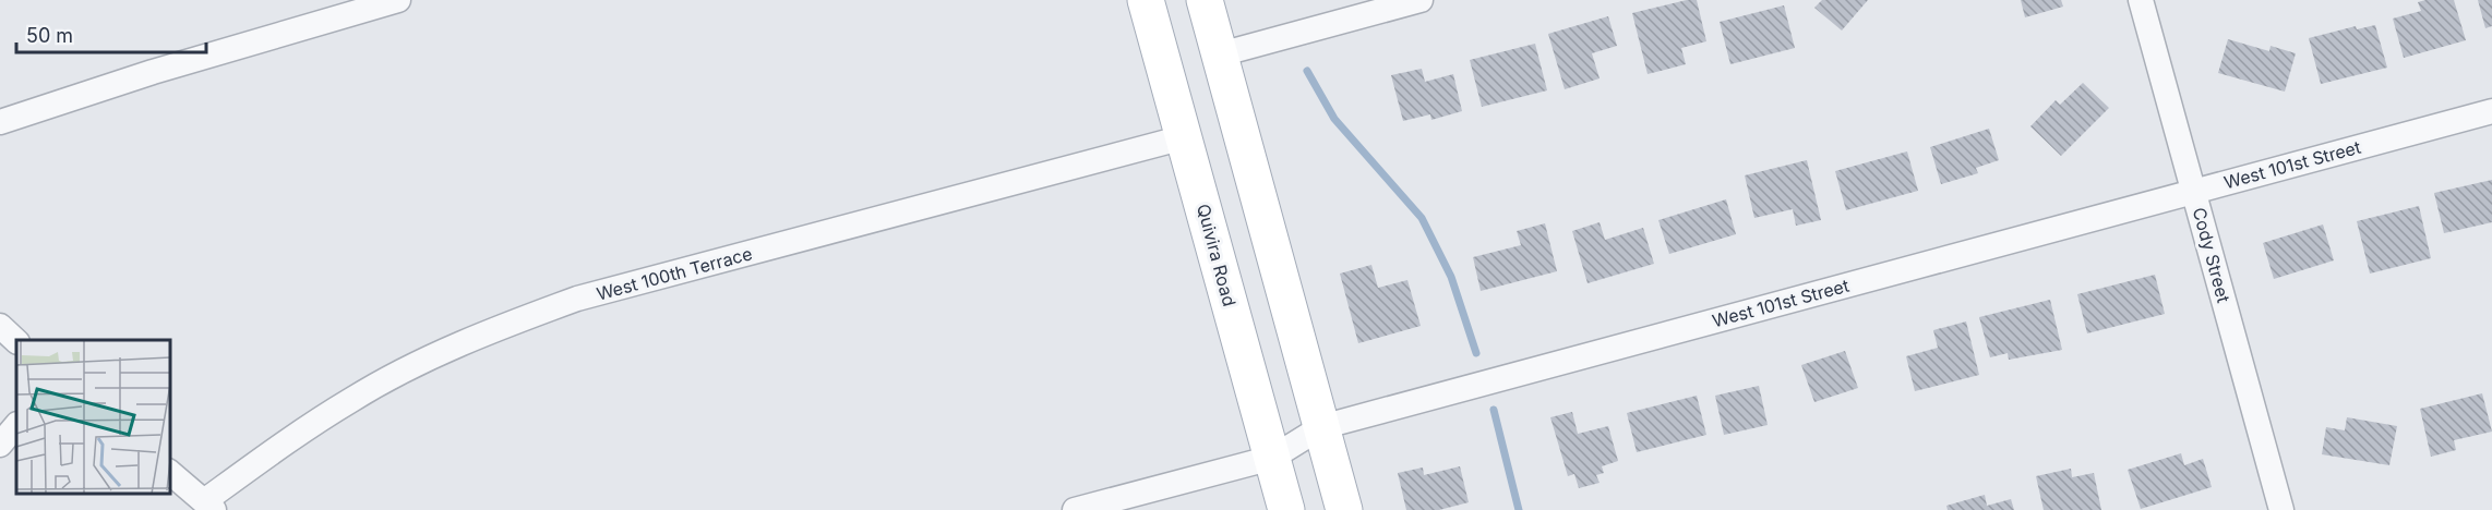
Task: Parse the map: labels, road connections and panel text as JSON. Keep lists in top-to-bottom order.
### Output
{
  "streets": {
    "main road": ["Quivira Road"],
    "street": ["West 101st Street", "Cody Street", "West 100th Terrace"]
  },
  "crossings": [
    ["West 101st Street", "Quivira Road"],
    ["West 101st Street", "Cody Street"],
    ["Quivira Road", "West 100th Terrace"]
  ],
  "scale_bar": "50 m"
}
